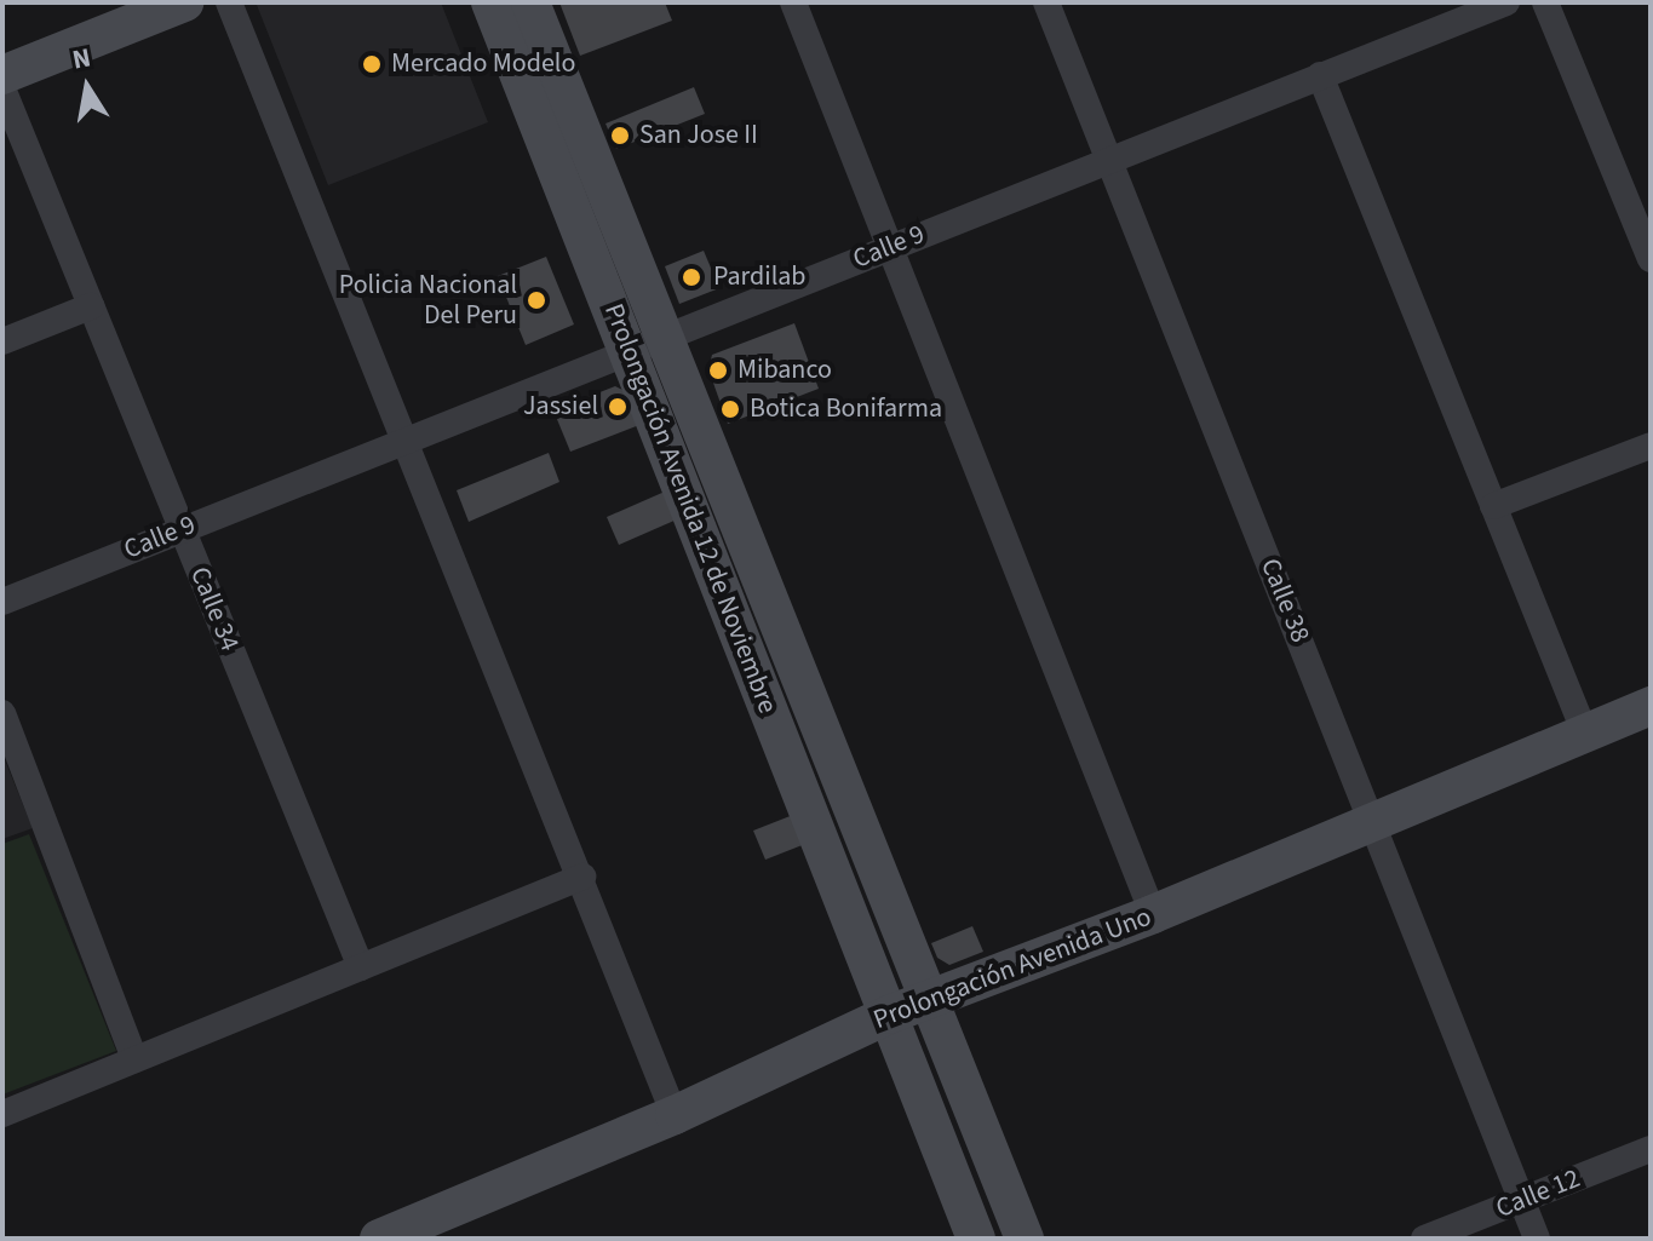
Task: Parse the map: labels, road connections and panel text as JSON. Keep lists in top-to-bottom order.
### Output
{
  "streets": {
    "main road": ["Prolongación Avenida 12 de Noviembre", "Prolongación Avenida Uno"],
    "street": [
      "Calle 9",
      "Calle 38",
      "Calle 34",
      "Calle 12"
    ]
  },
  "crossings": [
    ["Calle 9", "Prolongación Avenida 12 de Noviembre"],
    ["Calle 9", "Calle 38"],
    ["Calle 9", "Calle 34"],
    ["Prolongación Avenida 12 de Noviembre", "Prolongación Avenida Uno"],
    ["Calle 38", "Prolongación Avenida Uno"],
    ["Calle 38", "Calle 12"]
  ],
  "places": [
    "Mercado Modelo",
    "San Jose II",
    "Pardilab",
    "Policia Nacional Del Peru",
    "Mibanco",
    "Jassiel",
    "Botica Bonifarma"
  ],
  "north": "top"
}
